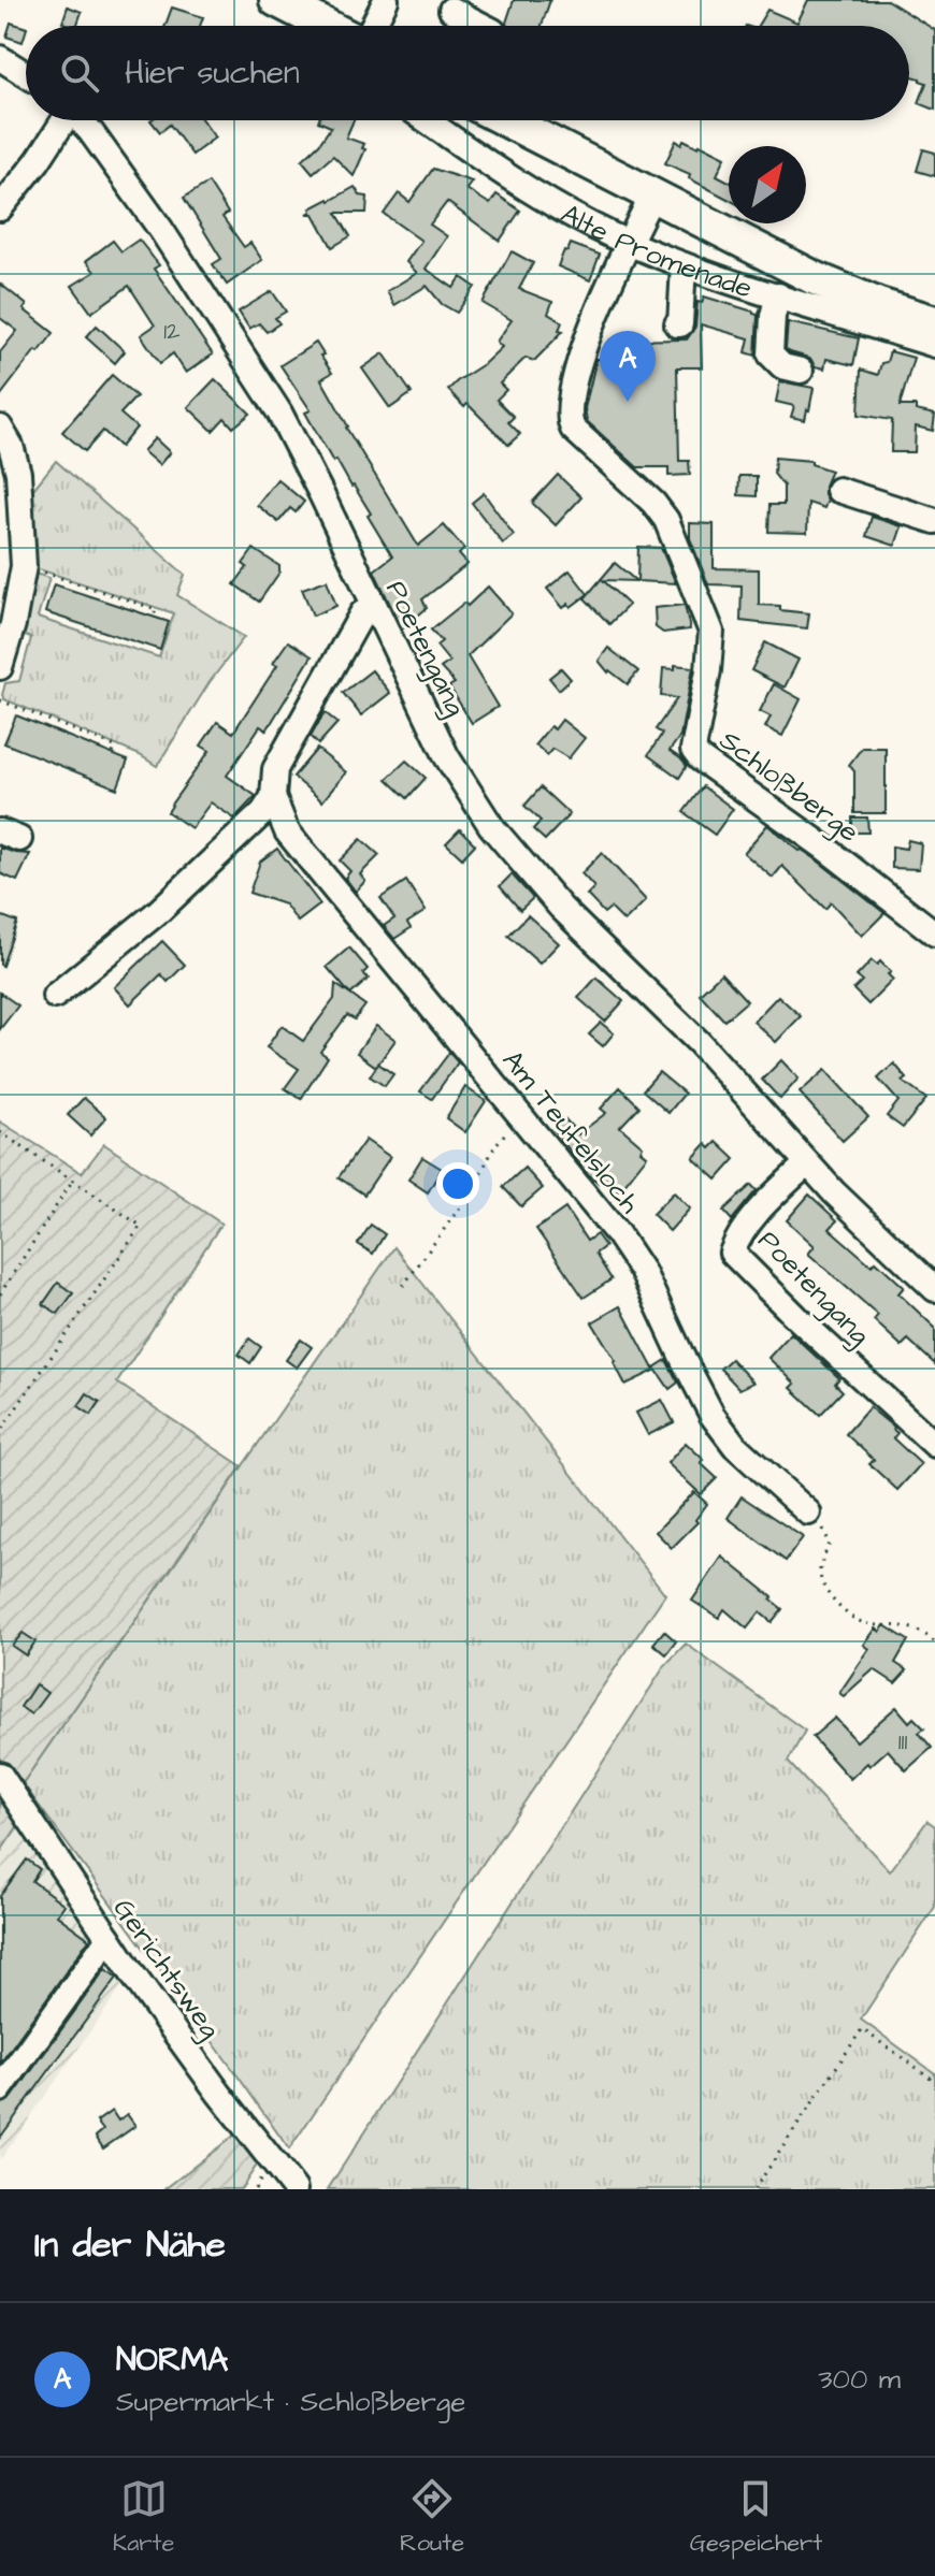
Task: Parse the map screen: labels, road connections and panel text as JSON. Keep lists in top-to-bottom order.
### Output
{
  "streets": {
    "main road": ["Alte Promenade"],
    "street": [
      "Poetengang",
      "Schloßberge",
      "Am Teufelsloch",
      "Gerichtsweg"
    ]
  },
  "crossings": [
    ["Alte Promenade", "Schloßberge"]
  ],
  "house_numbers": ["12", "111"],
  "north": "top right",
  "page": {
    "search": "Hier suchen",
    "pins": "A",
    "heading": "In der Nähe",
    "list": [
      {
        "mark": "A",
        "name": "NORMA",
        "note": "Supermarkt · Schloßberge",
        "value": "300 m"
      }
    ],
    "nav": ["Karte", "Route", "Gespeichert"]
  }
}
